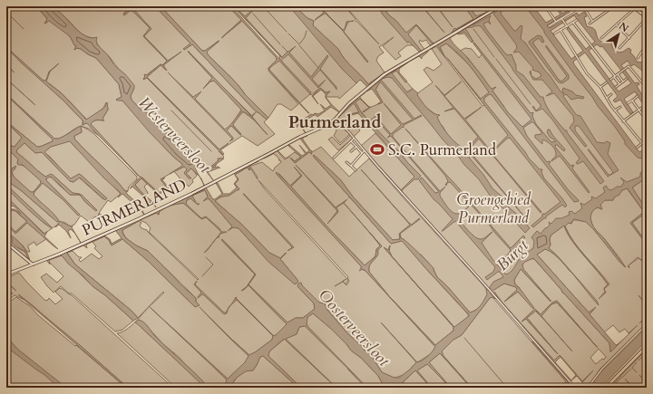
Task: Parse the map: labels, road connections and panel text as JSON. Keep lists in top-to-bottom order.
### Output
{
  "streets": {
    "street": ["PURMERLAND"]
  },
  "districts": ["Purmerland"],
  "water": ["Westerveersloot", "Burgt", "Oosterveersloot"],
  "parks": ["Groengebied Purmerland"],
  "places": {
    "sports": ["S.C. Purmerland"]
  },
  "north": "top right"
}
